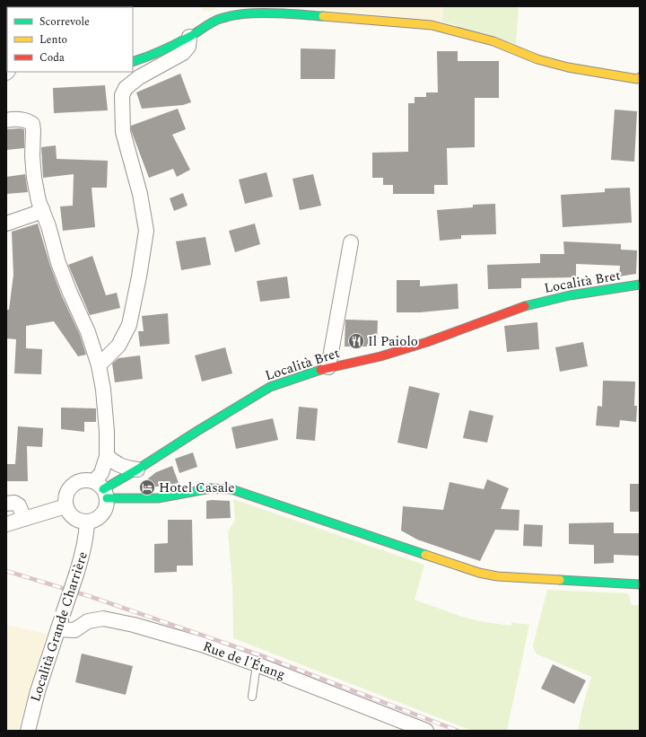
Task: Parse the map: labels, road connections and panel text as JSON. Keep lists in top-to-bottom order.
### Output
{
  "streets": {
    "street": ["Località Bret", "Località Grande Charrière", "Rue de l'Étang"]
  },
  "crossings": [
    ["Località Bret", "Località Grande Charrière"],
    ["Località Grande Charrière", "Rue de l'Étang"]
  ],
  "places": {
    "restaurant": ["Il Paiolo"],
    "hotel": ["Hotel Casale"]
  },
  "legend": ["Scorrevole", "Lento", "Coda"]
}
